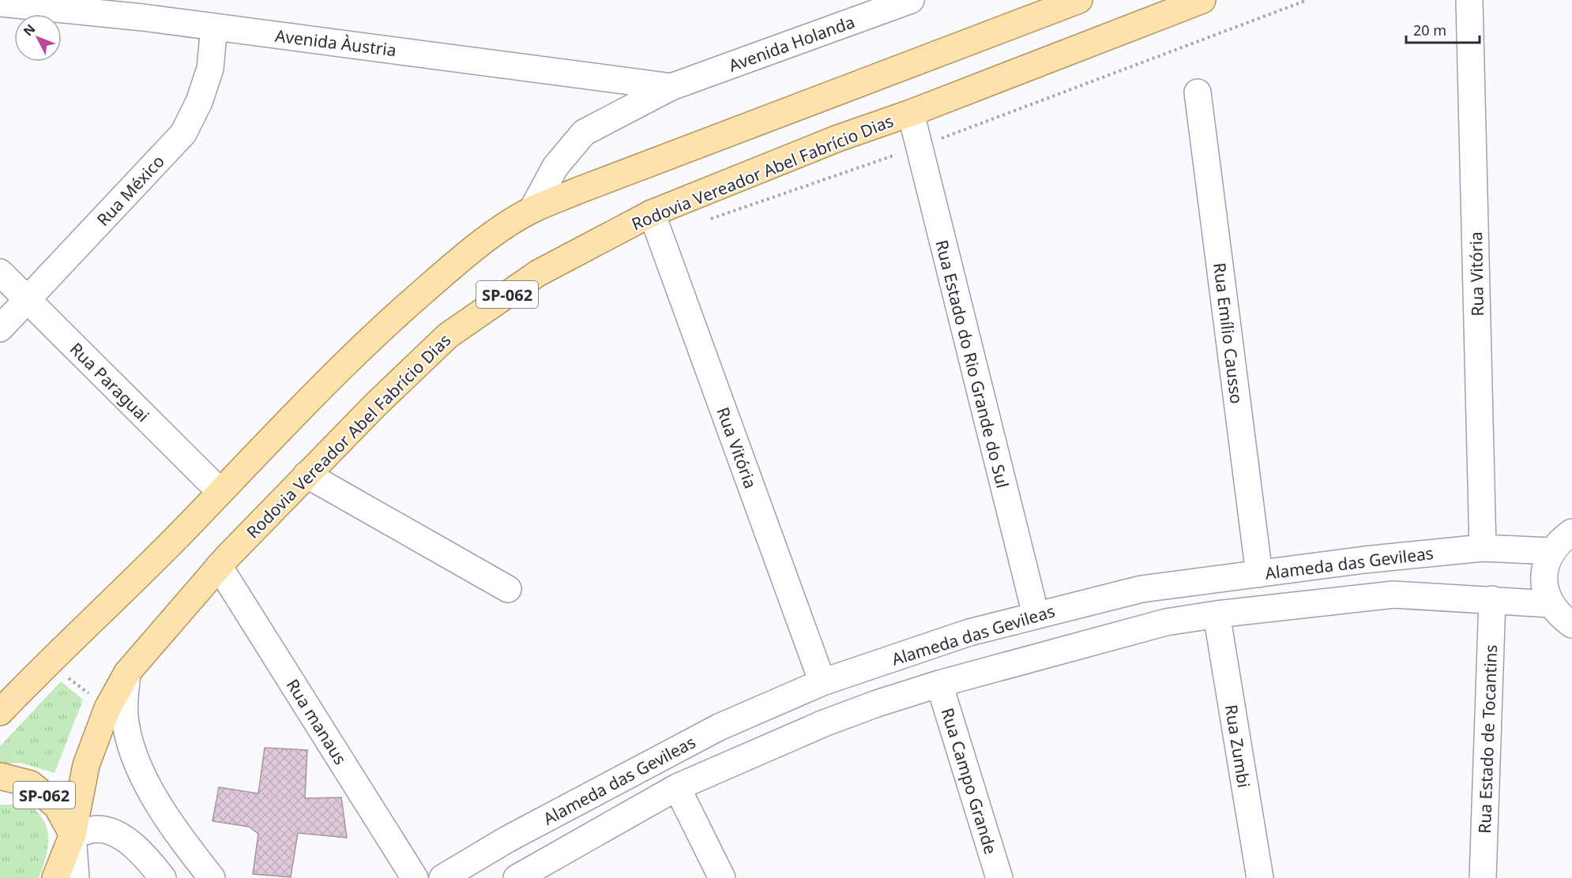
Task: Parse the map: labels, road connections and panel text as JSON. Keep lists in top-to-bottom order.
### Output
{
  "streets": {
    "main road": ["Rodovia Vereador Abel Fabrício Dias", "SP-062"],
    "street": [
      "Avenida Àustria",
      "Avenida Holanda",
      "Rua México",
      "Rua Vitória",
      "Rua Emílio Causso",
      "Rua Estado do Rio Grande do Sul",
      "Rua Paraguai",
      "Alameda das Gevileas",
      "Rua manaus",
      "Rua Estado de Tocantins",
      "Rua Zumbi",
      "Rua Campo Grande"
    ]
  },
  "crossings": [
    ["Avenida Àustria", "Avenida Holanda"],
    ["Avenida Àustria", "Rua México"],
    ["Rodovia Vereador Abel Fabrício Dias", "Rua Vitória"],
    ["Rodovia Vereador Abel Fabrício Dias", "SP-062"],
    ["Rodovia Vereador Abel Fabrício Dias", "Rua Estado do Rio Grande do Sul"],
    ["Rodovia Vereador Abel Fabrício Dias", "Rua manaus"],
    ["Rua México", "Rua Paraguai"],
    ["Rua Vitória", "Alameda das Gevileas"],
    ["Rua Emílio Causso", "Alameda das Gevileas"],
    ["Rua Estado do Rio Grande do Sul", "Alameda das Gevileas"],
    ["Alameda das Gevileas", "Rua Zumbi"],
    ["Alameda das Gevileas", "Rua Campo Grande"]
  ],
  "scale_bar": "20 m",
  "north": "top left"
}
